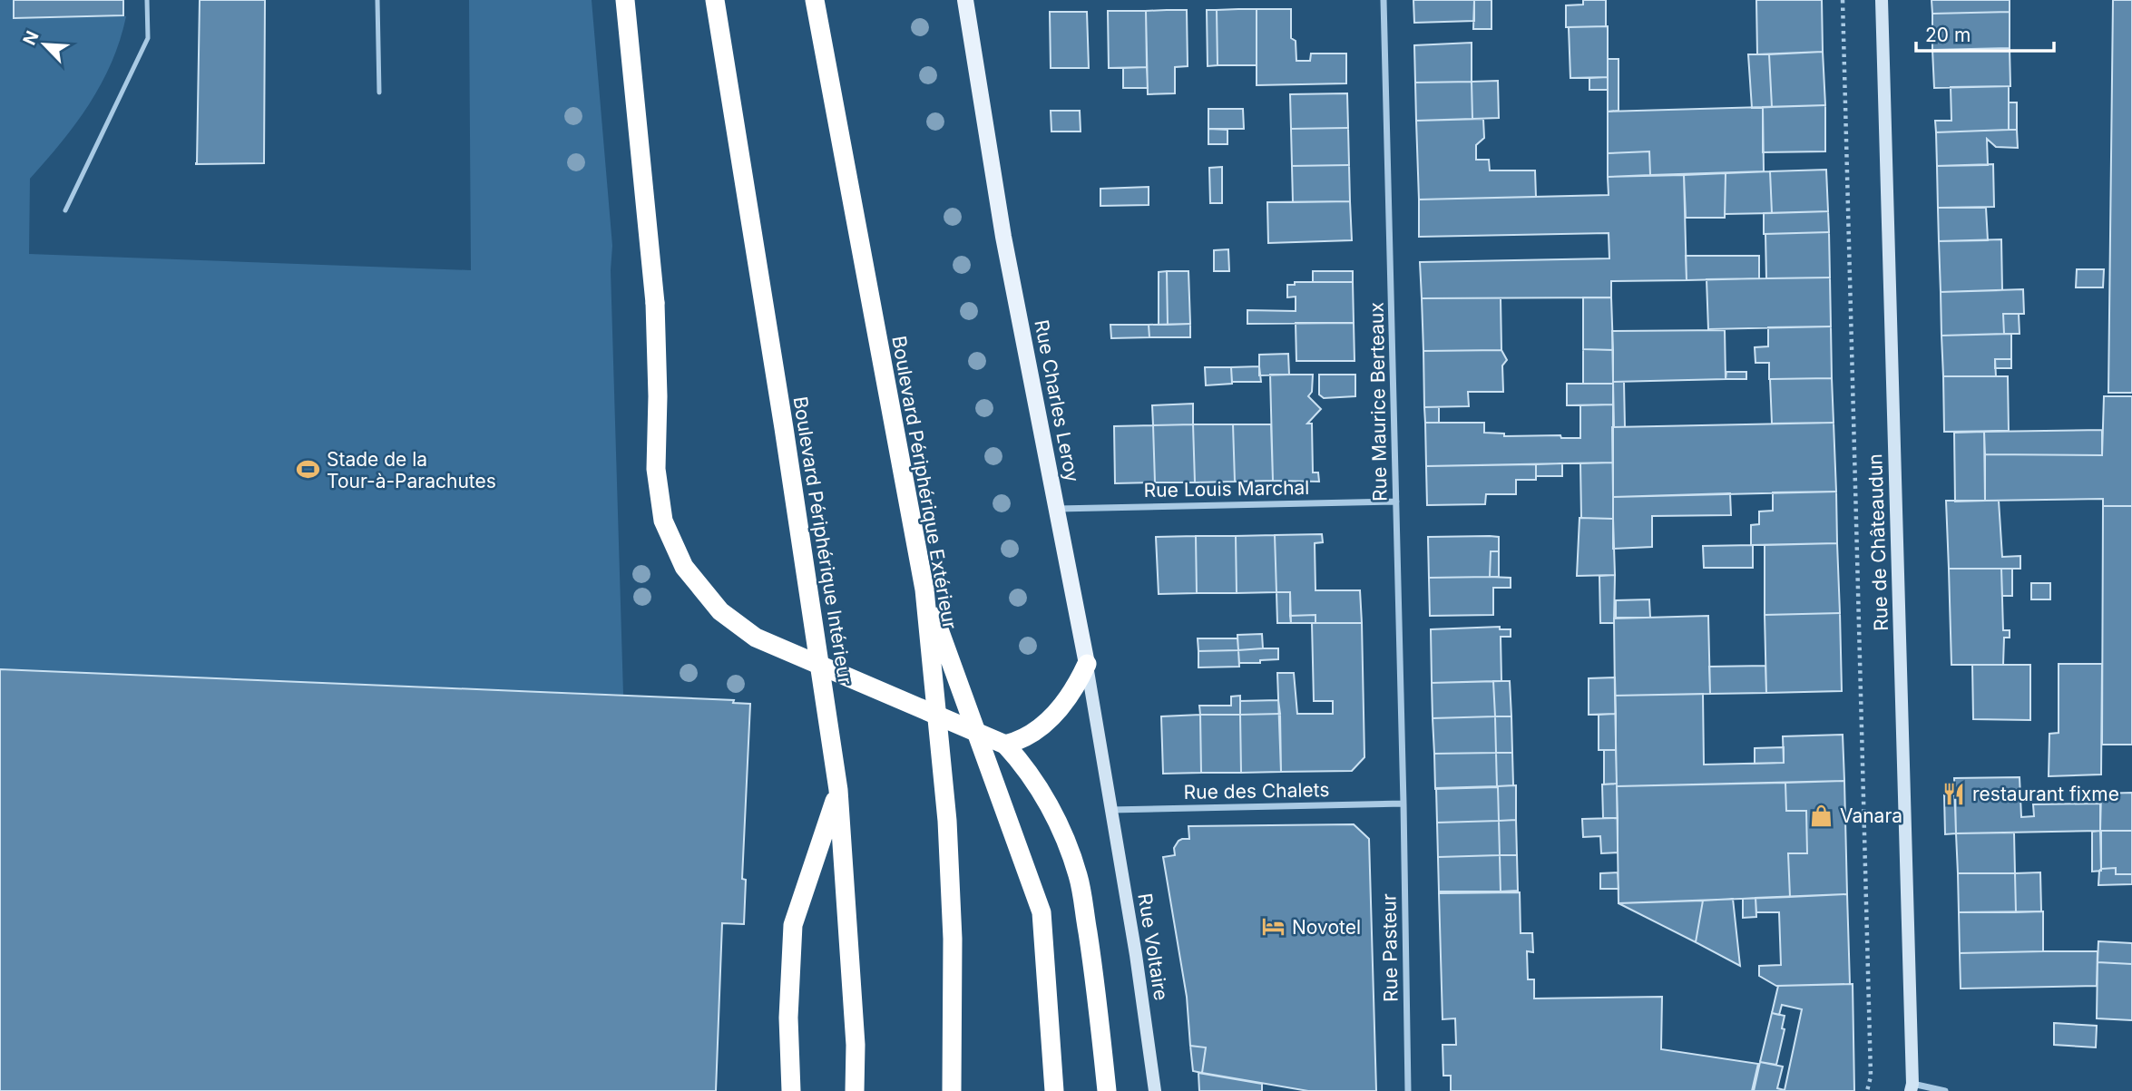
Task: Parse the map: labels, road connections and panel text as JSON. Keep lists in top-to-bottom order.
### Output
{
  "streets": {
    "highway": ["Boulevard Périphérique Extérieur", "Boulevard Périphérique Intérieur"],
    "main road": ["Rue Charles Leroy", "Rue de Châteaudun", "Rue Voltaire"],
    "street": [
      "Rue Maurice Berteaux",
      "Rue Louis Marchal",
      "Rue des Chalets",
      "Rue Pasteur"
    ]
  },
  "crossings": [
    ["Rue Charles Leroy", "Rue Louis Marchal"],
    ["Rue Charles Leroy", "Rue des Chalets"],
    ["Rue Charles Leroy", "Rue Voltaire"],
    ["Rue Maurice Berteaux", "Rue Louis Marchal"],
    ["Rue Maurice Berteaux", "Rue des Chalets"],
    ["Rue Maurice Berteaux", "Rue Pasteur"],
    ["Rue des Chalets", "Rue Voltaire"],
    ["Rue des Chalets", "Rue Pasteur"]
  ],
  "places": {
    "sports": ["Stade de la Tour-à-Parachutes"],
    "restaurant": ["restaurant fixme"],
    "shop": ["Vanara"],
    "hotel": ["Novotel"]
  },
  "scale_bar": "20 m",
  "north": "top left"
}
